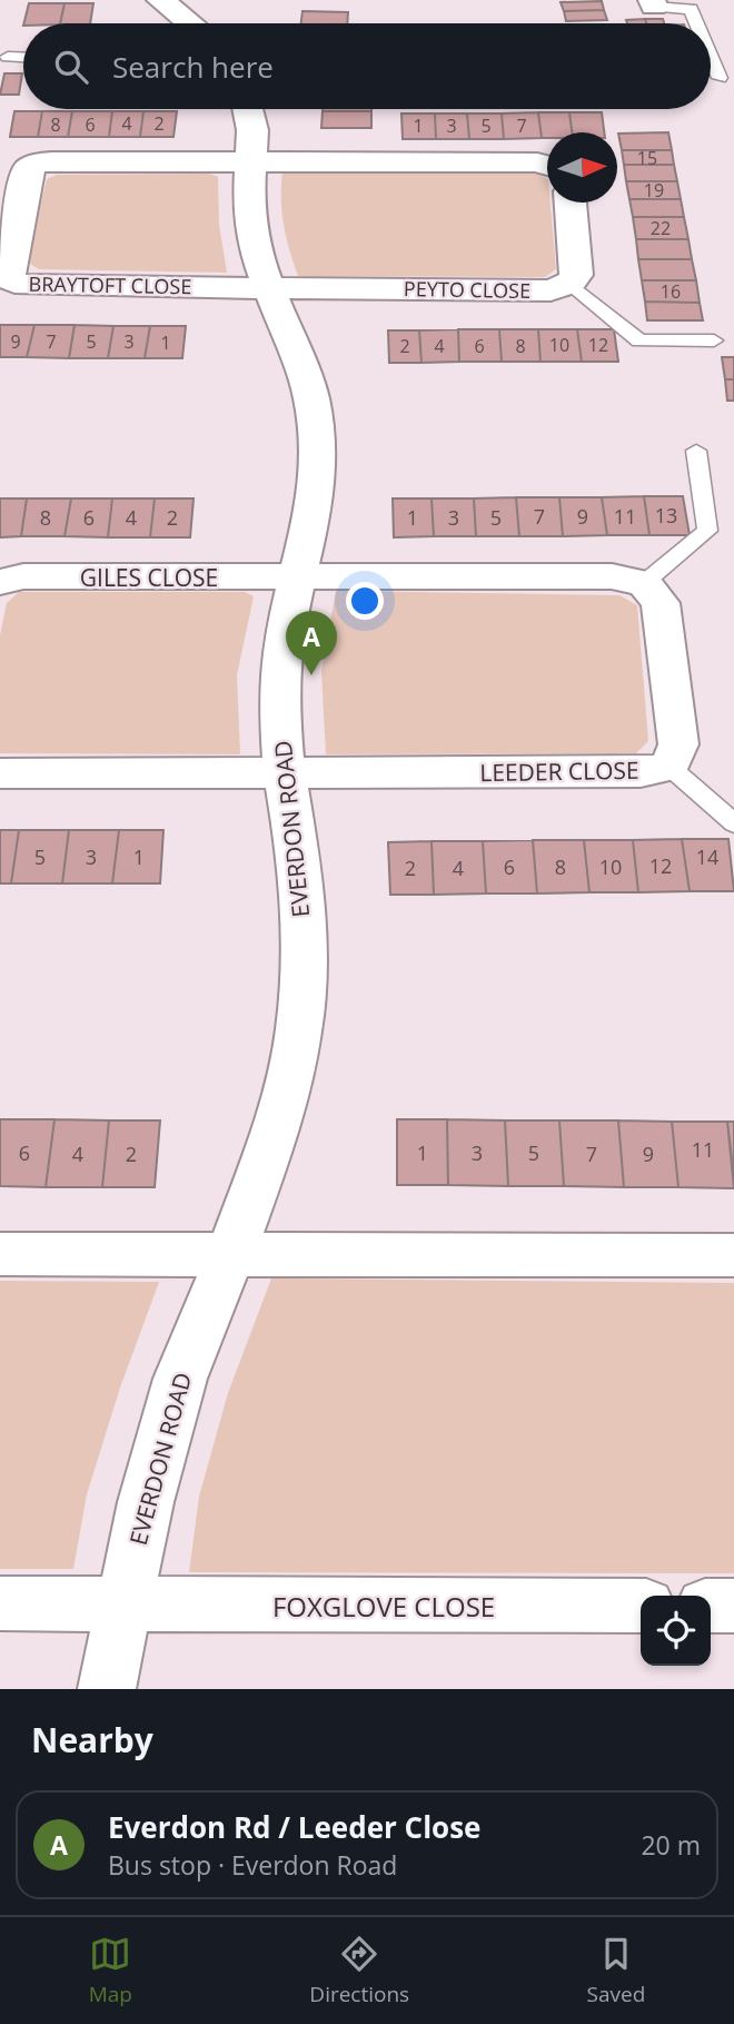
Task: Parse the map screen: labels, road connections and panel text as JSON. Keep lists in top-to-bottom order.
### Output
{
  "streets": {
    "street": [
      "BRAYTOFT CLOSE",
      "PEYTO CLOSE",
      "GILES CLOSE",
      "LEEDER CLOSE",
      "EVERDON ROAD",
      "FOXGLOVE CLOSE"
    ]
  },
  "crossings": [
    ["BRAYTOFT CLOSE", "PEYTO CLOSE"],
    ["BRAYTOFT CLOSE", "EVERDON ROAD"],
    ["PEYTO CLOSE", "EVERDON ROAD"],
    ["GILES CLOSE", "EVERDON ROAD"],
    ["LEEDER CLOSE", "EVERDON ROAD"],
    ["EVERDON ROAD", "FOXGLOVE CLOSE"]
  ],
  "house_numbers": [
    "4",
    "2",
    "8",
    "6",
    "1",
    "3",
    "5",
    "7",
    "15",
    "19",
    "22",
    "16",
    "9",
    "7",
    "5",
    "3",
    "1",
    "10",
    "12",
    "2",
    "4",
    "6",
    "8",
    "13",
    "7",
    "9",
    "11",
    "8",
    "6",
    "4",
    "2",
    "1",
    "3",
    "5",
    "5",
    "3",
    "1",
    "14",
    "12",
    "6",
    "8",
    "10",
    "2",
    "4",
    "11",
    "6",
    "1",
    "3",
    "5",
    "4",
    "2",
    "7",
    "9"
  ],
  "north": "right",
  "page": {
    "search": "Search here",
    "pins": "A",
    "heading": "Nearby",
    "list": [
      {
        "mark": "A",
        "name": "Everdon Rd / Leeder Close",
        "note": "Bus stop · Everdon Road",
        "value": "20 m"
      }
    ],
    "nav": ["Map", "Directions", "Saved"]
  }
}
